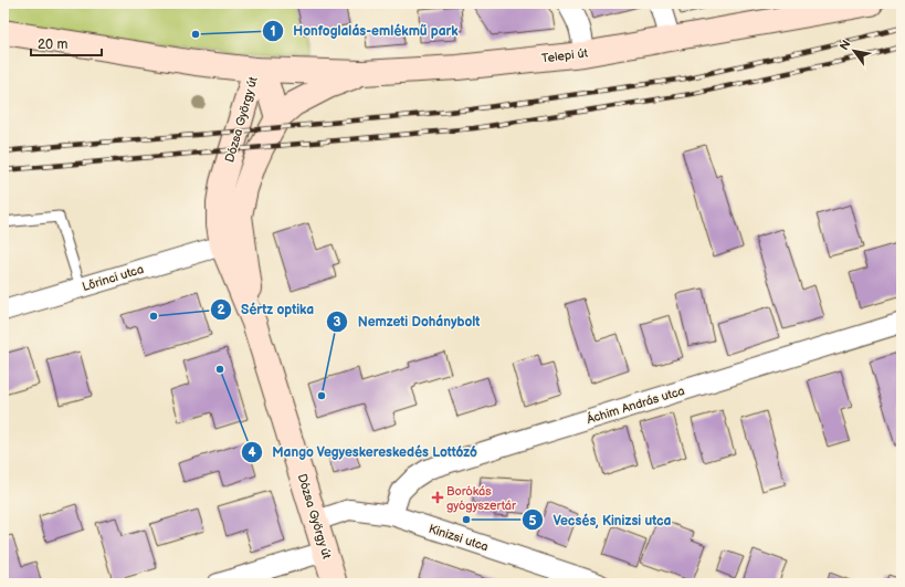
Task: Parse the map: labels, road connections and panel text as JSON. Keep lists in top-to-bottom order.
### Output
{
  "streets": {
    "main road": ["Telepi út", "Dózsa György út"],
    "street": ["Lőrinci utca", "Áchim András utca", "Kinizsi utca"]
  },
  "crossings": [
    ["Telepi út", "Dózsa György út"],
    ["Dózsa György út", "Lőrinci utca"],
    ["Dózsa György út", "Kinizsi utca"],
    ["Áchim András utca", "Kinizsi utca"]
  ],
  "places": {
    "other": [
      "Honfoglalás-emlékmű park",
      "Sértz optika",
      "Mango Vegyeskereskedés Lottózó",
      "Nemzeti Dohánybolt",
      "Vecsés, Kinizsi utca"
    ],
    "health": ["Borókás gyógyszertár"]
  },
  "scale_bar": "20 m",
  "north": "top left"
}
